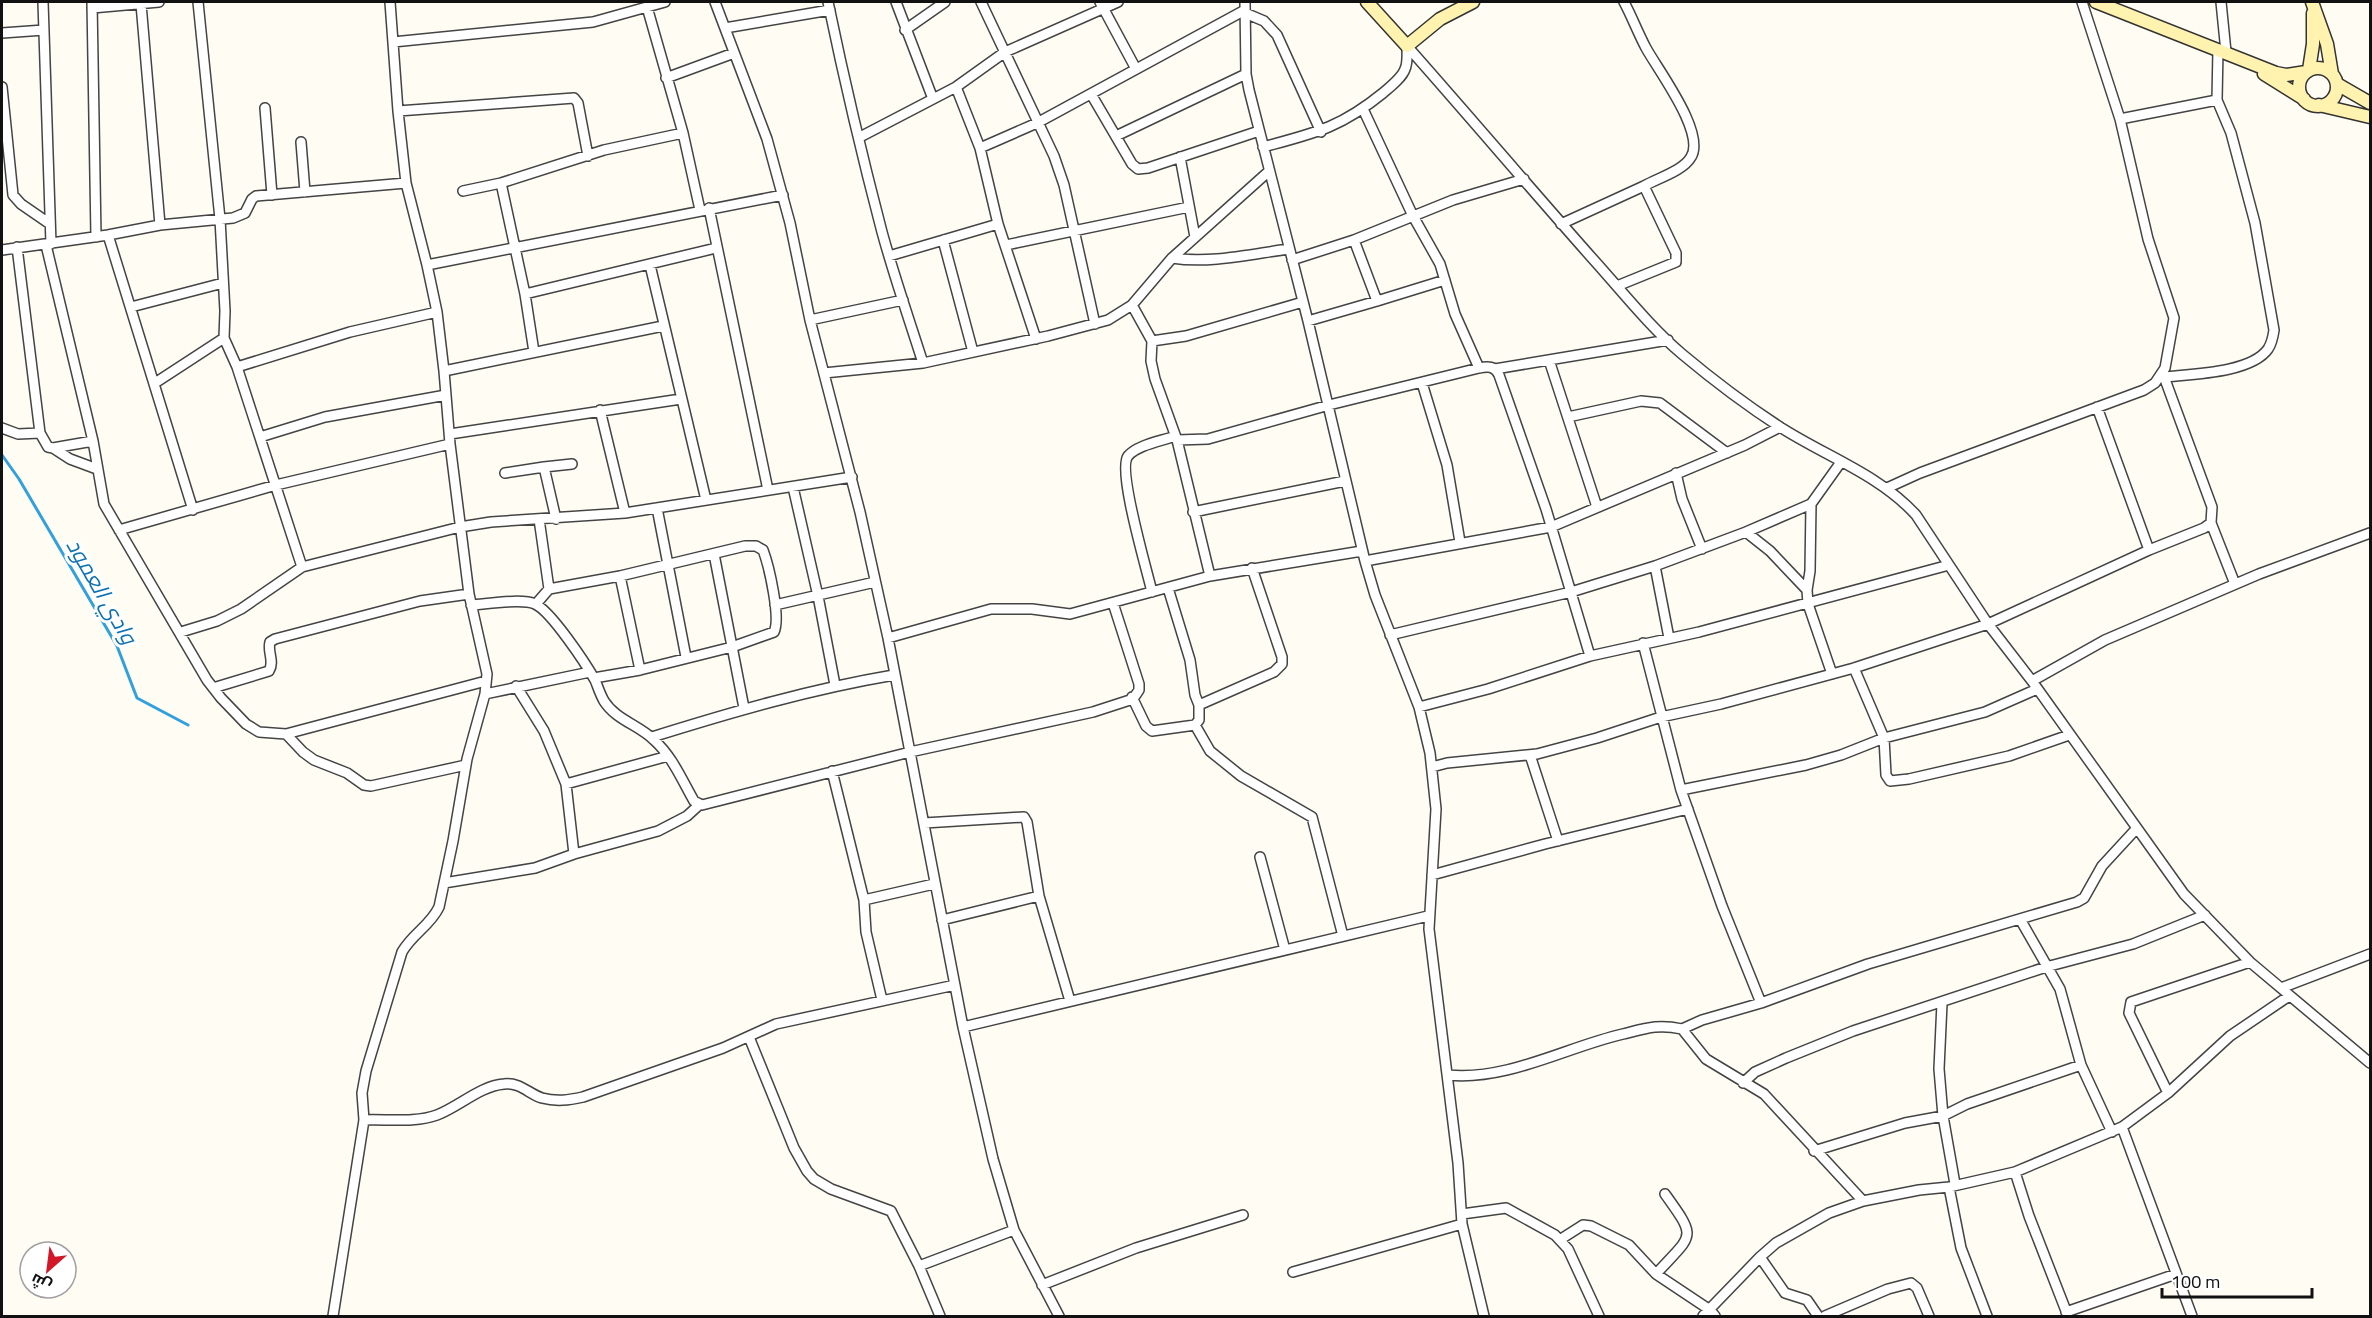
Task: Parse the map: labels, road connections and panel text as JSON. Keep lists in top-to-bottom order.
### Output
{
  "water": ["وادي العمود"],
  "scale_bar": "100 m",
  "north": "bottom left"
}
